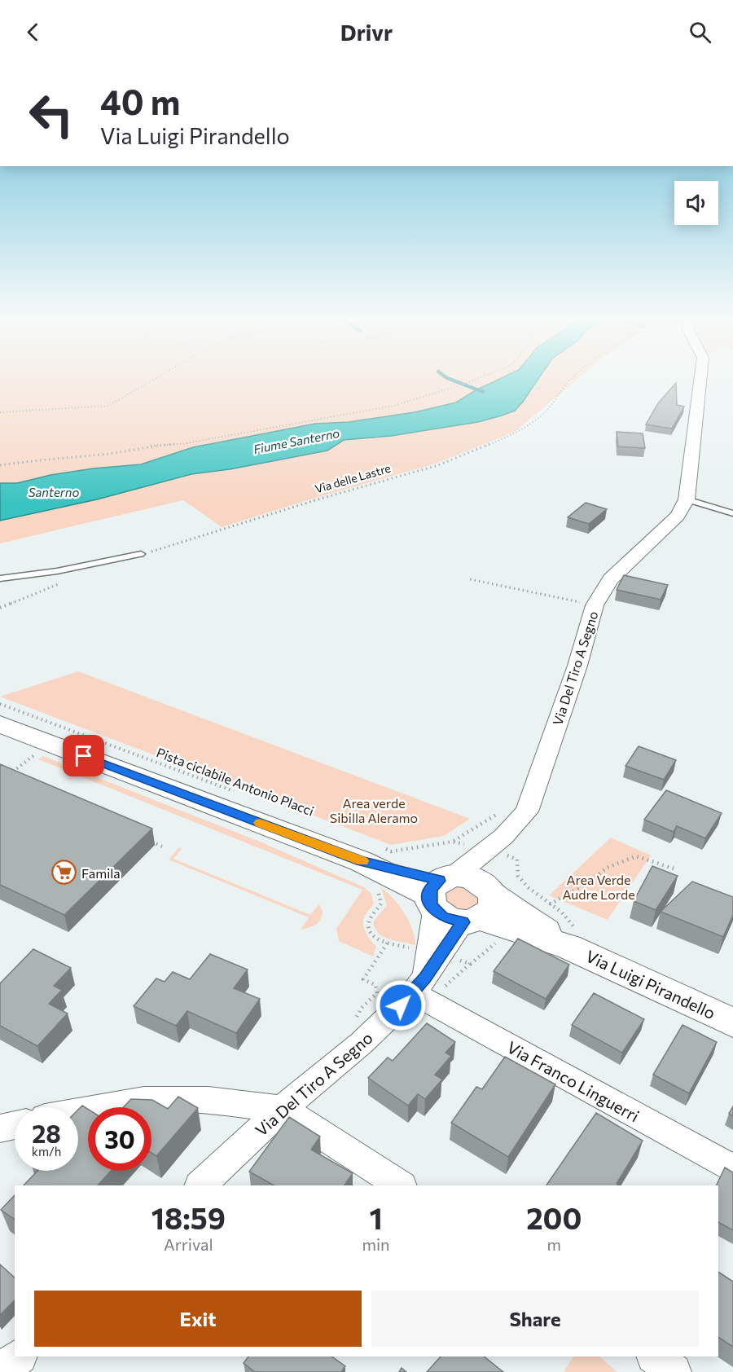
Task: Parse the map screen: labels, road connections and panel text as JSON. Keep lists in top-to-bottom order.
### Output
{
  "streets": {
    "street": ["Via Del Tiro A Segno", "Via Luigi Pirandello", "Via Franco Linguerri"],
    "path": ["Via delle Lastre", "Pista ciclabile Antonio Placci"]
  },
  "crossings": [
    ["Via Del Tiro A Segno", "Via Luigi Pirandello"],
    ["Via Del Tiro A Segno", "Via Franco Linguerri"]
  ],
  "water": ["Fiume Santerno", "Santerno"],
  "parks": ["Area verde Sibilla Aleramo", "Area Verde Audre Lorde"],
  "places": {
    "supermarket": ["Famila"]
  },
  "page": {
    "header": "Drivr",
    "turn": ["40 m", "Via Luigi Pirandello"],
    "speed": "28 km/h",
    "limit": "30",
    "eta": [
      "18:59",
      "Arrival",
      "1",
      "min",
      "200",
      "m"
    ],
    "buttons": ["Exit", "Share"]
  }
}
